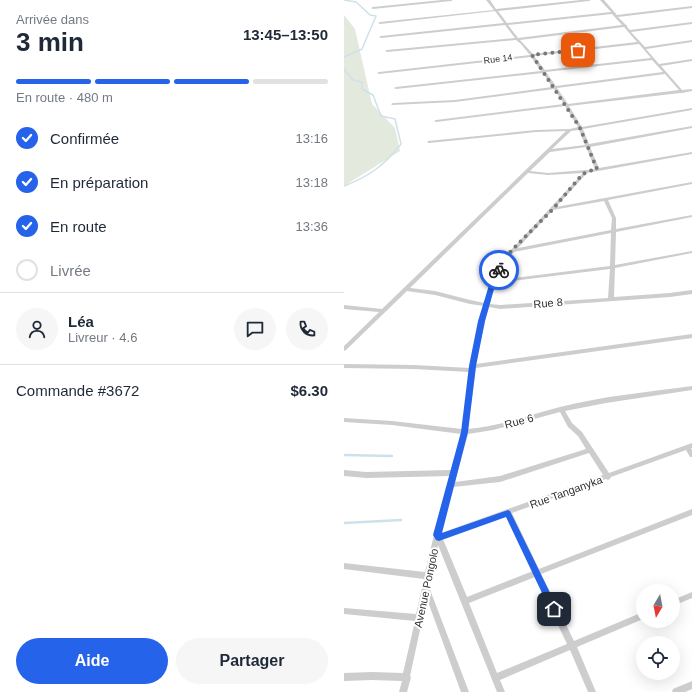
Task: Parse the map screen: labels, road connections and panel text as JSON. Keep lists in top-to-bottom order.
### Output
{
  "streets": {
    "street": [
      "Rue 14",
      "Rue 8",
      "Rue 6",
      "Rue Tanganyka",
      "Avenue Pongolo"
    ]
  },
  "crossings": [
    ["Rue 8", "Avenue Pongolo"],
    ["Rue 6", "Avenue Pongolo"],
    ["Rue Tanganyka", "Avenue Pongolo"]
  ],
  "north": "bottom",
  "page": {
    "heading": ["3 min", "Arrivée dans", "13:45–13:50"],
    "panel": [
      "Léa",
      "Livreur · 4.6",
      "Commande #3672",
      "$6.30"
    ],
    "bar": "En route · 480 m",
    "list": [
      ["Confirmée", "13:16"],
      ["En préparation", "13:18"],
      ["En route", "13:36"],
      "Livrée"
    ],
    "buttons": ["Aide", "Partager"]
  }
}
